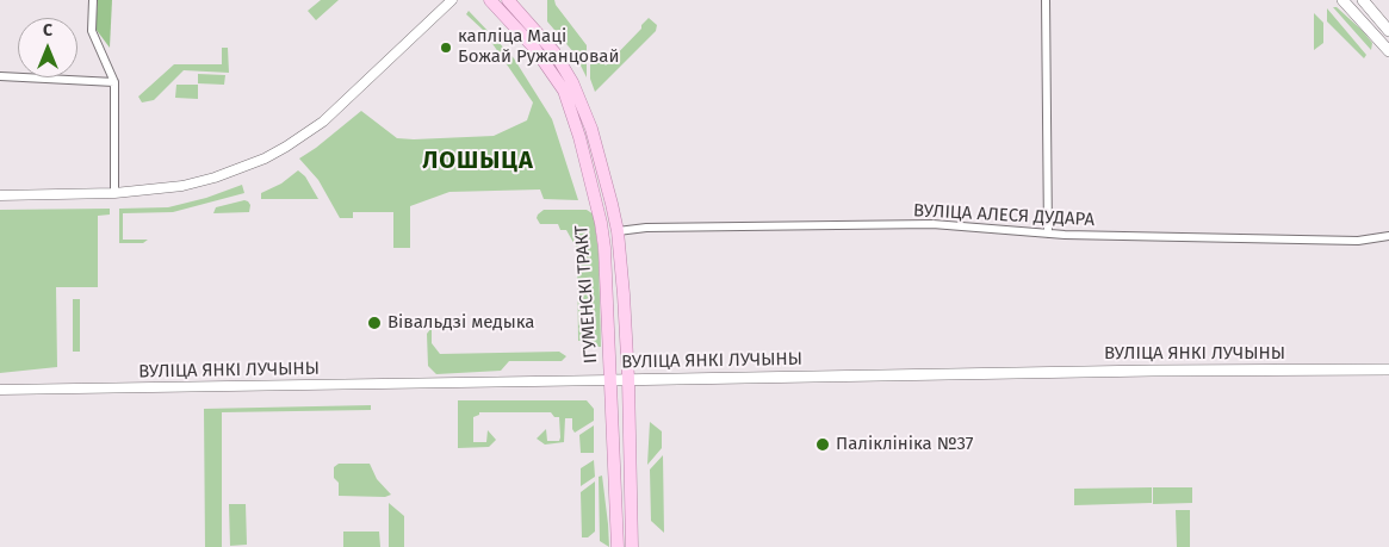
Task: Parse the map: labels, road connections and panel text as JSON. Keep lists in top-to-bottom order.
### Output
{
  "streets": {
    "main road": ["ІГУМЕНСКІ ТРАКТ", "ВУЛІЦА ЯНКІ ЛУЧЫНЫ"],
    "street": ["ВУЛІЦА АЛЕСЯ ДУДАРА"]
  },
  "crossings": [
    ["ВУЛІЦА АЛЕСЯ ДУДАРА", "ІГУМЕНСКІ ТРАКТ"],
    ["ІГУМЕНСКІ ТРАКТ", "ВУЛІЦА ЯНКІ ЛУЧЫНЫ"]
  ],
  "districts": ["ЛОШЫЦА"],
  "places": ["капліца Маці Божай Ружанцовай", "Вівальдзі медыка", "Паліклініка №37"],
  "north": "top"
}
